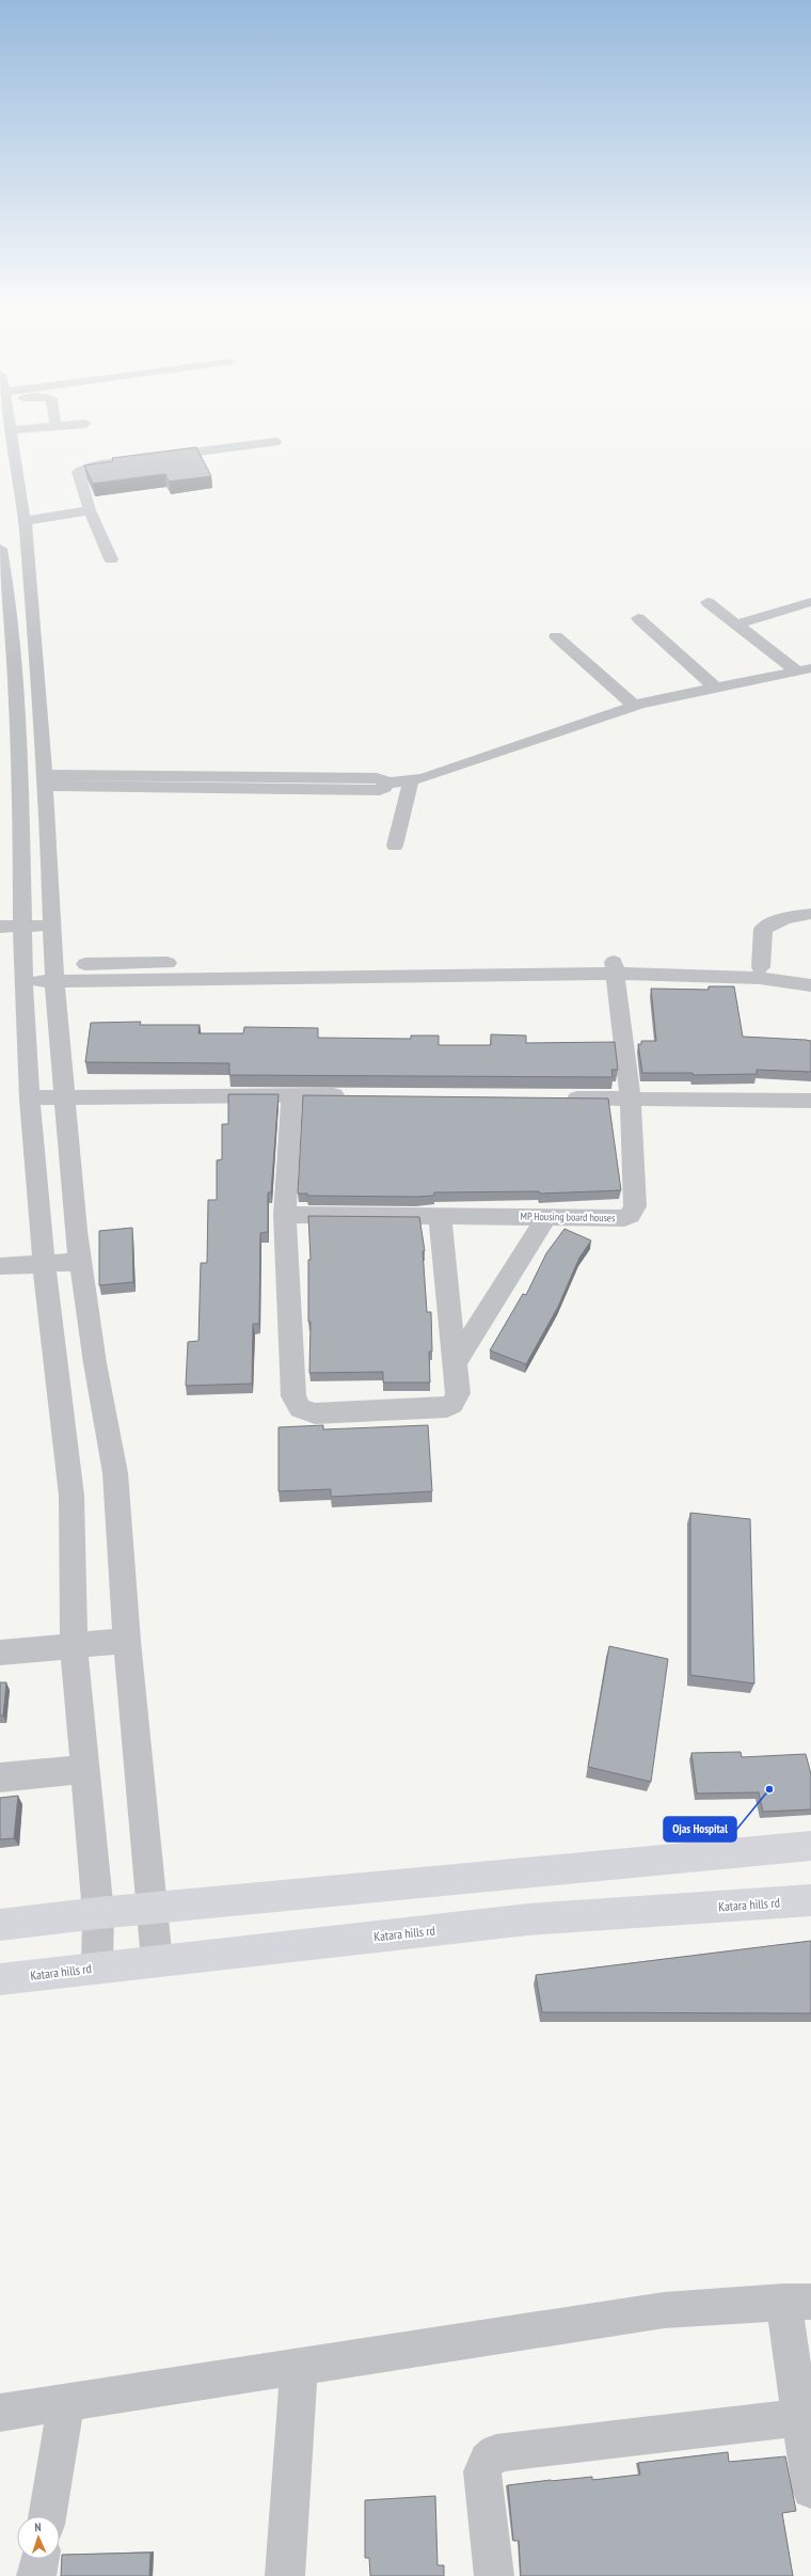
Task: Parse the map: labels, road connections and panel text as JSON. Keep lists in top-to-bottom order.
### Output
{
  "streets": {
    "main road": ["Katara hills rd"],
    "street": ["MP Housing board houses"]
  },
  "places": ["Ojas Hospital"],
  "north": "top"
}
